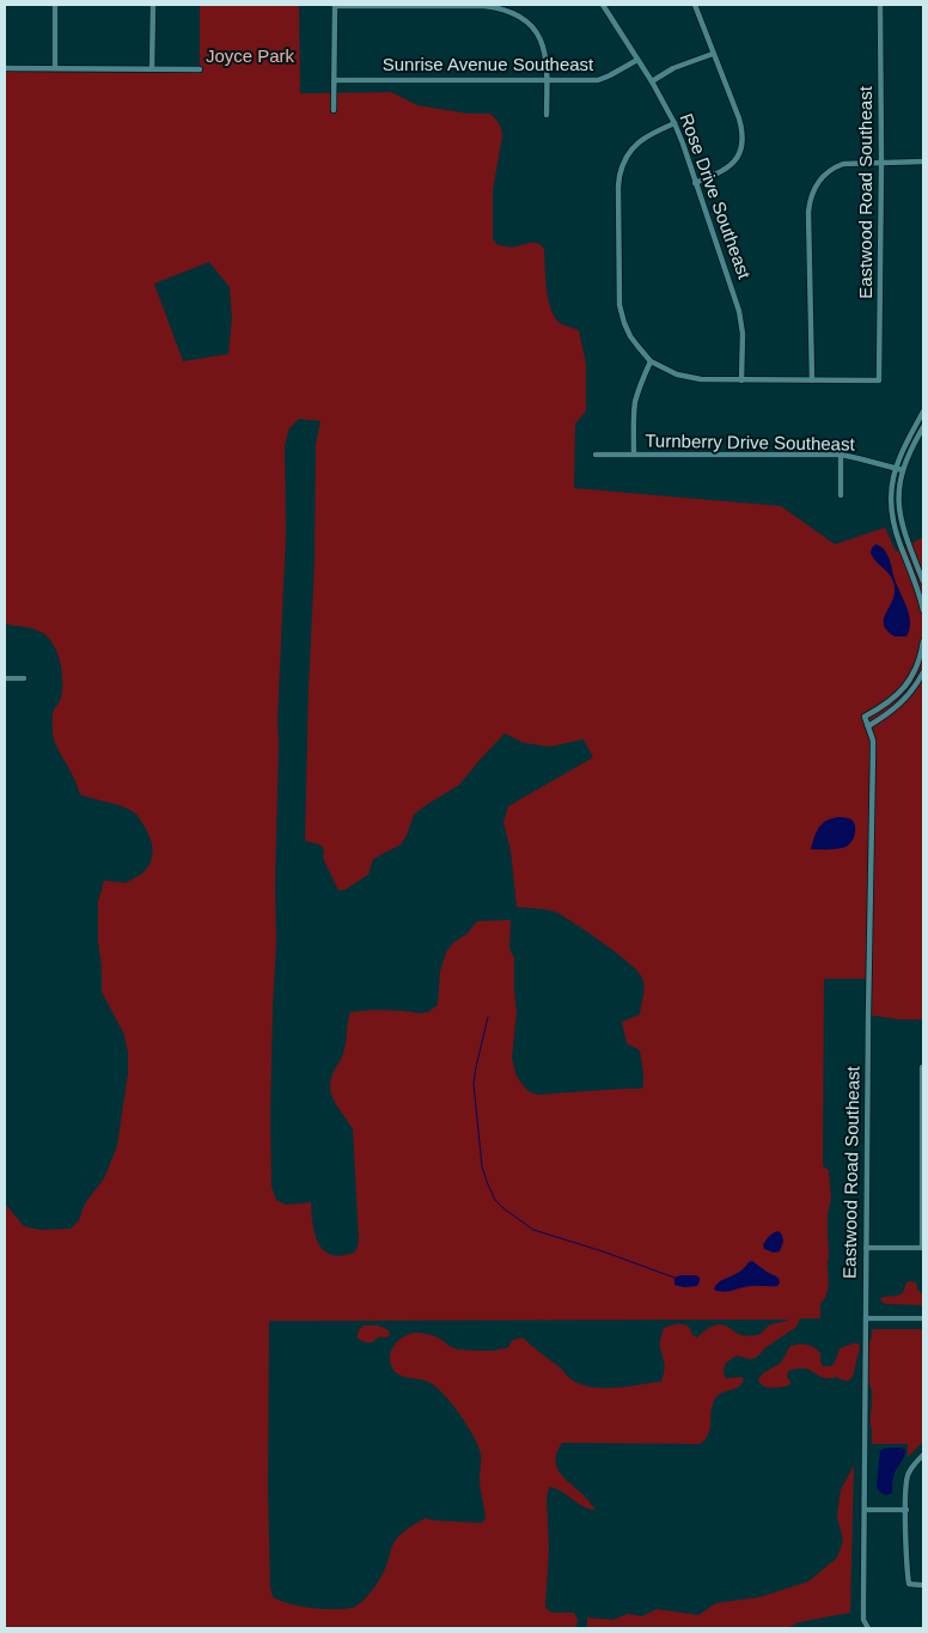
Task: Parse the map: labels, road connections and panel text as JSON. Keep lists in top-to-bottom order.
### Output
{
  "streets": {
    "street": [
      "Sunrise Avenue Southeast",
      "Eastwood Road Southeast",
      "Rose Drive Southeast",
      "Turnberry Drive Southeast"
    ]
  },
  "crossings": [
    ["Sunrise Avenue Southeast", "Rose Drive Southeast"]
  ],
  "parks": ["Joyce Park"]
}
